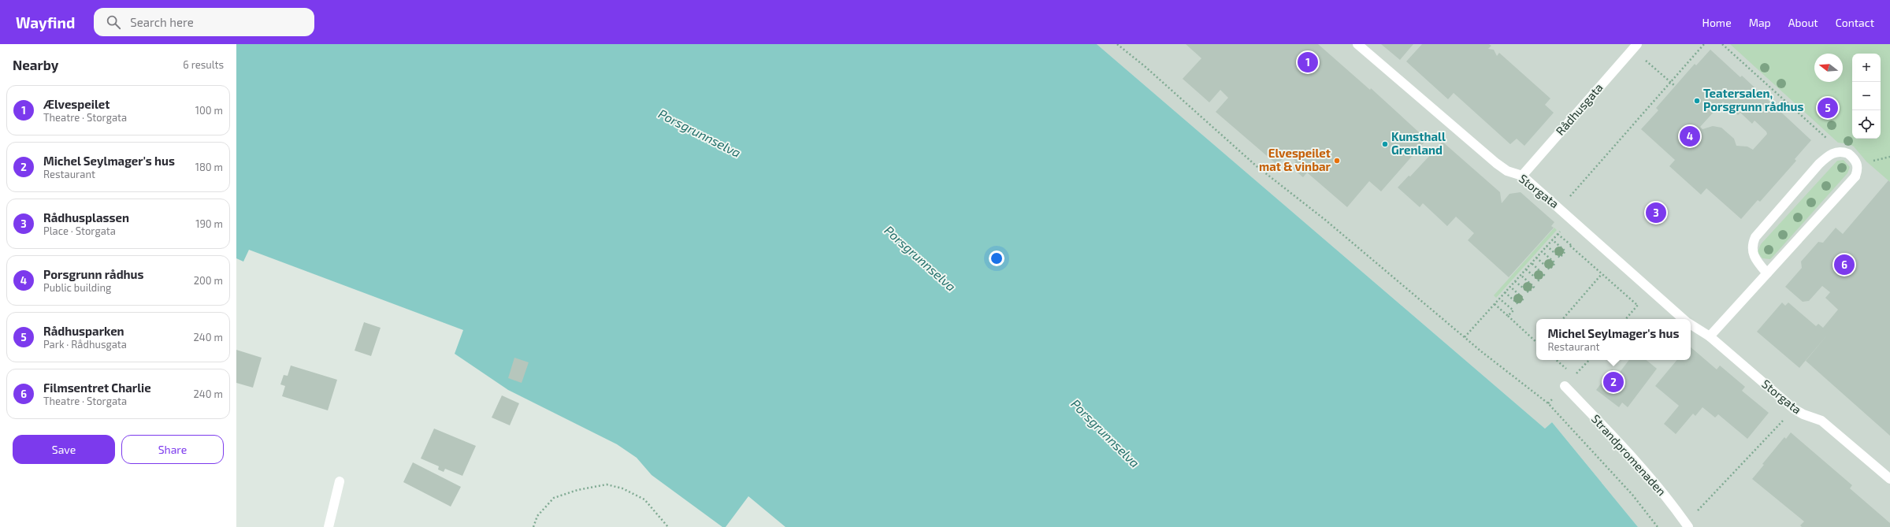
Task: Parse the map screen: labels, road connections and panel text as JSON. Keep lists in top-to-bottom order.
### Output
{
  "streets": {
    "street": ["Rådhusgata", "Storgata", "Strandpromenaden"]
  },
  "crossings": [
    ["Rådhusgata", "Storgata"]
  ],
  "water": ["Porsgrunnselva"],
  "places": ["Teatersalen, Porsgrunn rådhus", "Kunsthall Grenland", "Elvespeilet mat & vinbar"],
  "north": "left",
  "page": {
    "header": "Wayfind",
    "search": "Search here",
    "nav": [
      "Home",
      "Map",
      "About",
      "Contact"
    ],
    "heading": ["Nearby", "6 results"],
    "pins": [
      "1",
      "5",
      "4",
      "3",
      "6",
      "2"
    ],
    "map_buttons": ["+", "−"],
    "list": [
      {
        "mark": "1",
        "name": "Ælvespeilet",
        "note": "Theatre · Storgata",
        "value": "100 m"
      },
      {
        "mark": "2",
        "name": "Michel Seylmager's hus",
        "note": "Restaurant",
        "value": "180 m"
      },
      {
        "mark": "3",
        "name": "Rådhusplassen",
        "note": "Place · Storgata",
        "value": "190 m"
      },
      {
        "mark": "4",
        "name": "Porsgrunn rådhus",
        "note": "Public building",
        "value": "200 m"
      },
      {
        "mark": "5",
        "name": "Rådhusparken",
        "note": "Park · Rådhusgata",
        "value": "240 m"
      },
      {
        "mark": "6",
        "name": "Filmsentret Charlie",
        "note": "Theatre · Storgata",
        "value": "240 m"
      }
    ],
    "popup": ["Michel Seylmager's hus", "Restaurant"],
    "buttons": ["Save", "Share"]
  }
}
